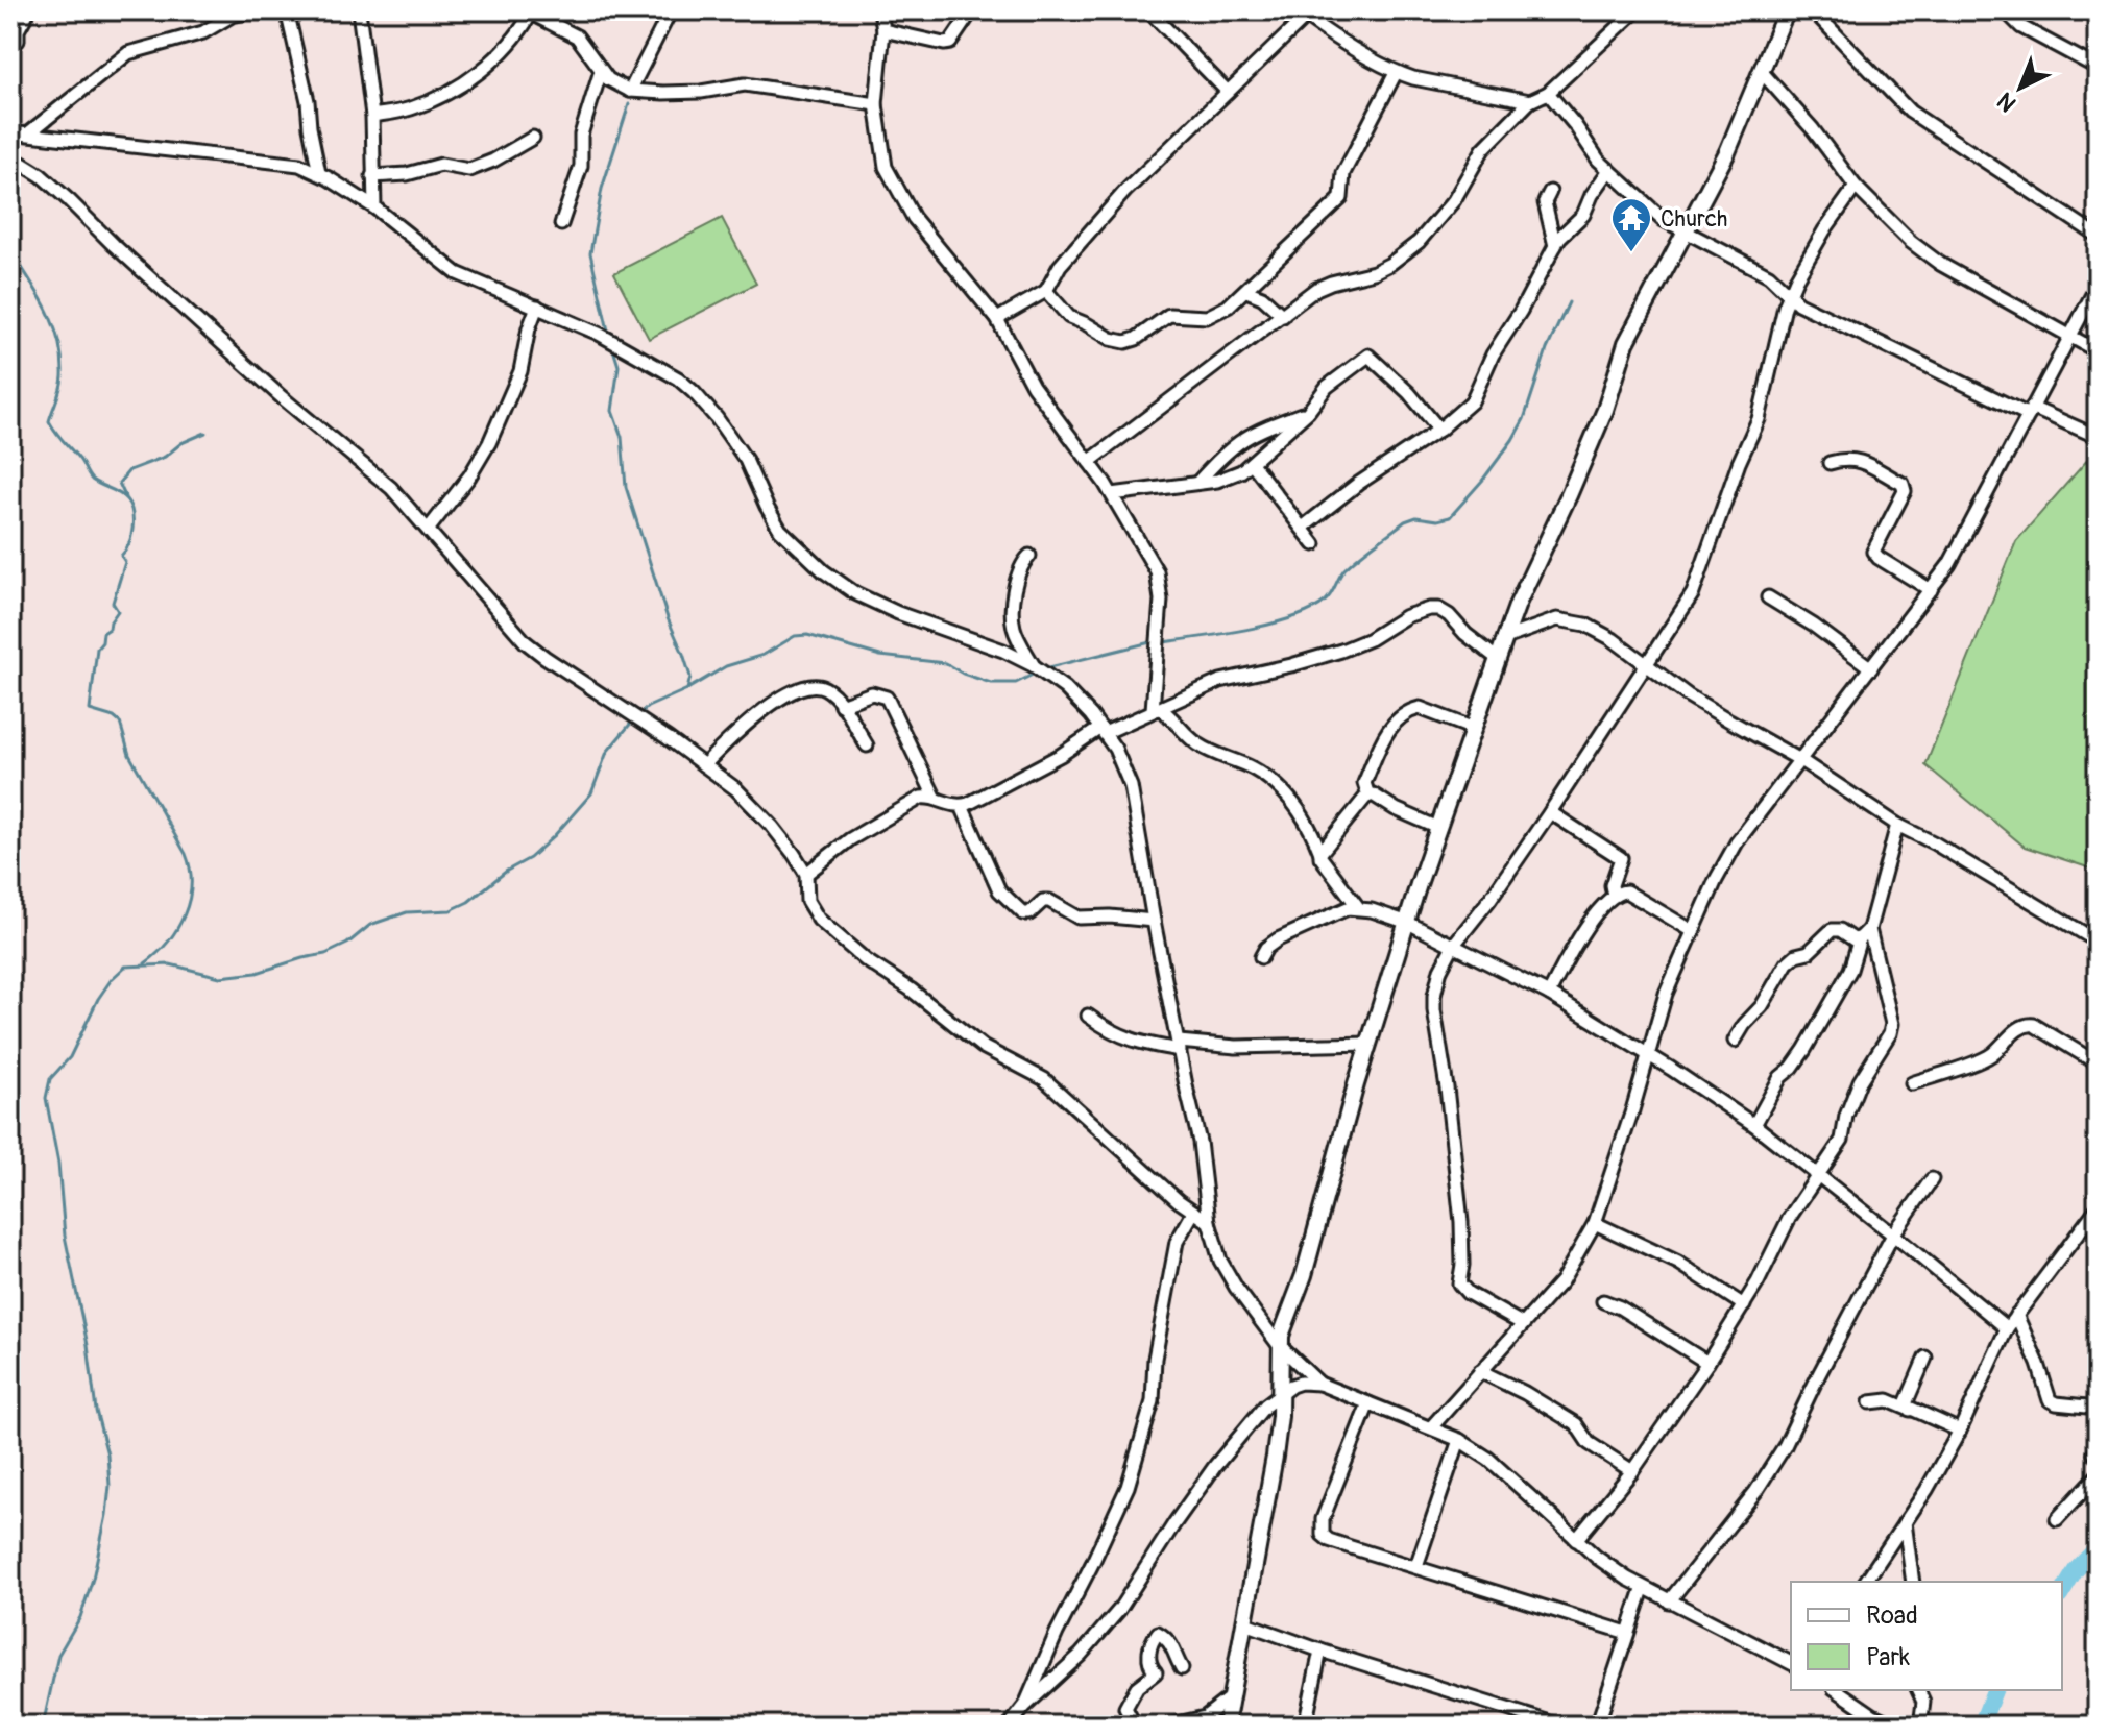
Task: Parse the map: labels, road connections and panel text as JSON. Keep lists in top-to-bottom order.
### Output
{
  "places": {
    "temple": ["Church"]
  },
  "legend": ["Road", "Park"],
  "north": "bottom left"
}
